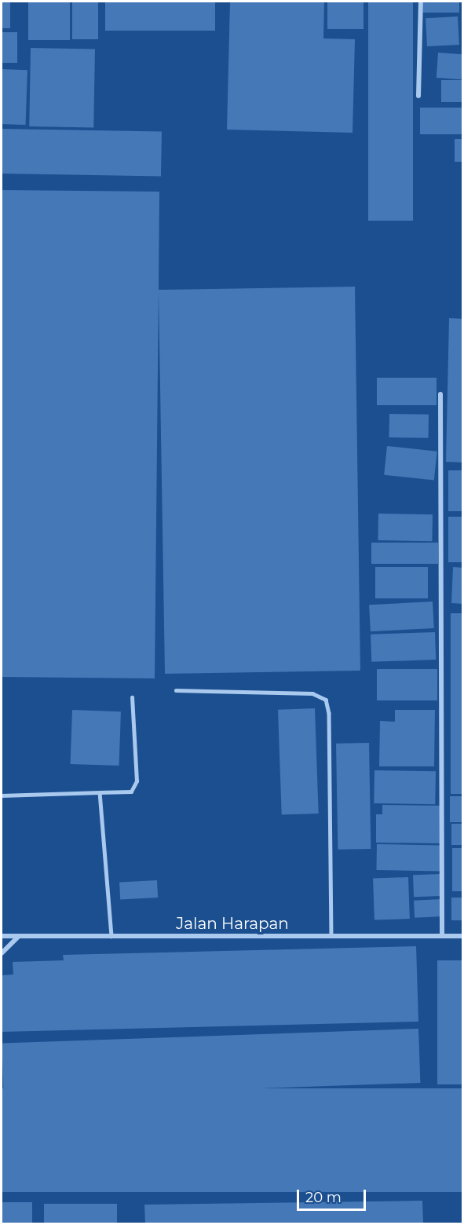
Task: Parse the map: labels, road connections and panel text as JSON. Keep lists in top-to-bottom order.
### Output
{
  "streets": {
    "street": ["Jalan Harapan"]
  },
  "scale_bar": "20 m"
}
